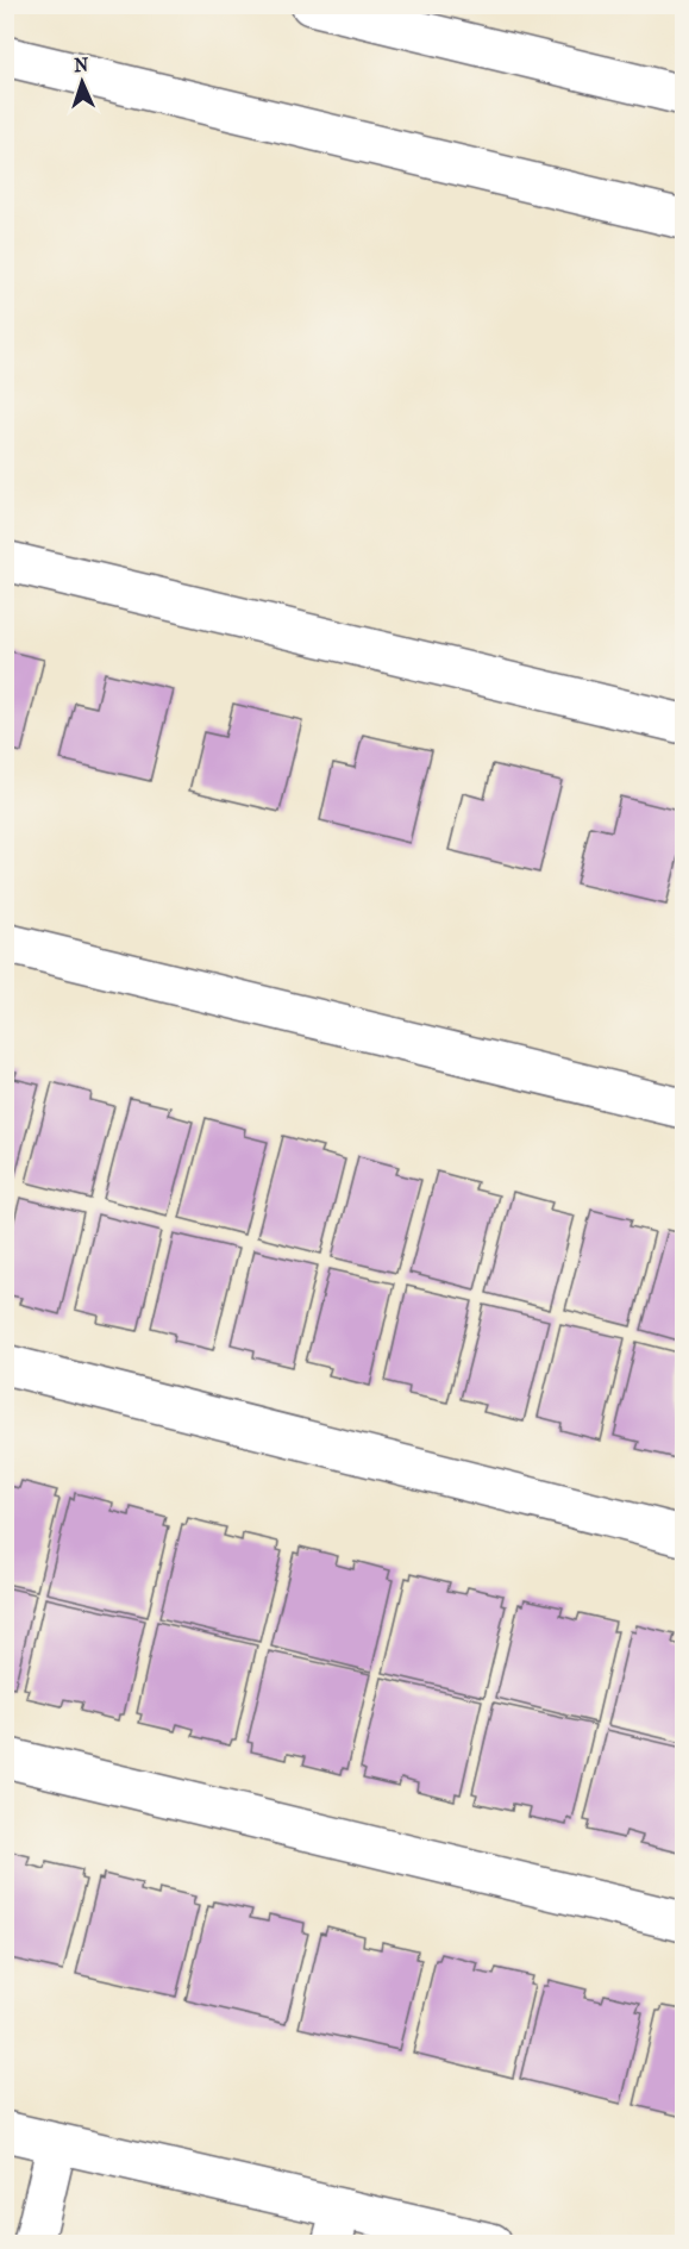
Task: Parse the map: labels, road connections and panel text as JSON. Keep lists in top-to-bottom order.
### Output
{
  "north": "top"
}
